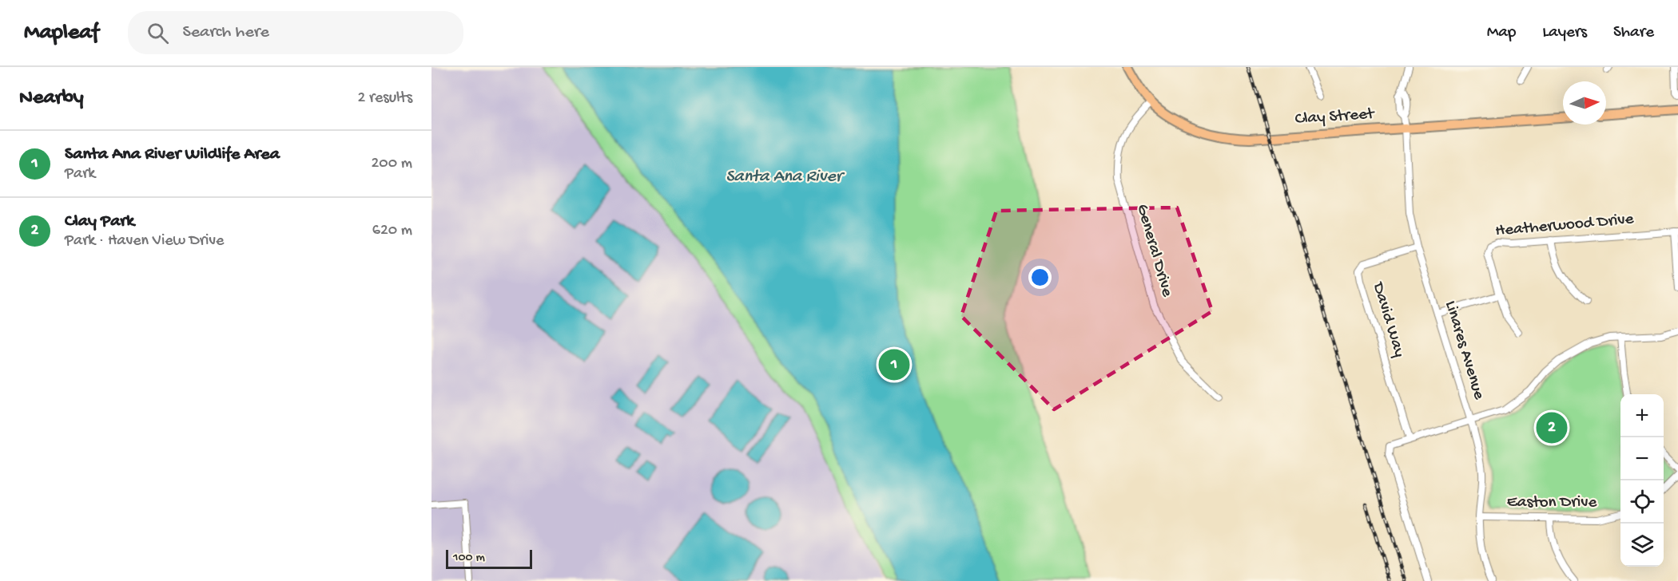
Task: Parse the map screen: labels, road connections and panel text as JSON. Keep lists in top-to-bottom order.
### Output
{
  "streets": {
    "main road": ["Clay Street"],
    "street": [
      "Heatherwood Drive",
      "General Drive",
      "David Way",
      "Linares Avenue",
      "Easton Drive"
    ]
  },
  "crossings": [
    ["Clay Street", "General Drive"],
    ["Clay Street", "Linares Avenue"],
    ["David Way", "Linares Avenue"],
    ["Linares Avenue", "Easton Drive"]
  ],
  "water": ["Santa Ana River"],
  "scale_bar": "100 m",
  "north": "right",
  "page": {
    "header": "Mapleaf",
    "search": "Search here",
    "nav": ["Map", "Layers", "Share"],
    "heading": ["Nearby", "2 results"],
    "list": [
      {
        "mark": "1",
        "name": "Santa Ana River Wildlife Area",
        "note": "Park",
        "value": "200 m"
      },
      {
        "mark": "2",
        "name": "Clay Park",
        "note": "Park · Haven View Drive",
        "value": "620 m"
      }
    ],
    "pins": ["1", "2"],
    "map_buttons": ["+", "−"],
    "scale": "100 m"
  }
}
